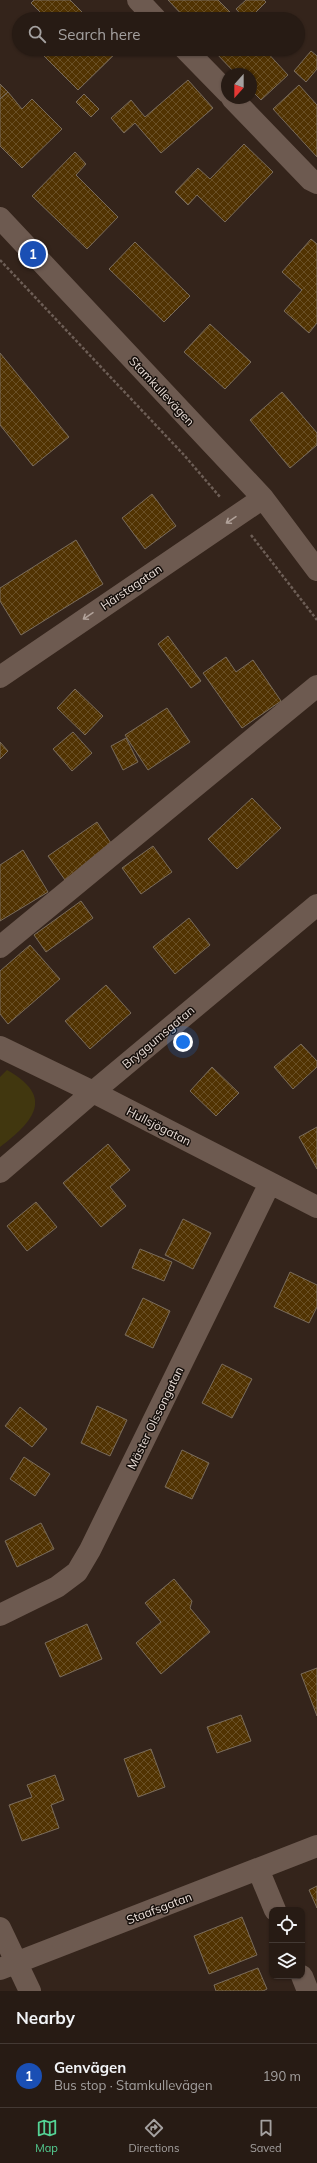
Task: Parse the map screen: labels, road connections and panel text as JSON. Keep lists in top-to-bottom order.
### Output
{
  "streets": {
    "street": [
      "Stamkullevägen",
      "Härstagatan",
      "Bryggumsgatan",
      "Hullsjögatan",
      "Mäster Olssongatan",
      "Staafsgatan"
    ]
  },
  "crossings": [
    ["Stamkullevägen", "Härstagatan"],
    ["Bryggumsgatan", "Hullsjögatan"],
    ["Hullsjögatan", "Mäster Olssongatan"]
  ],
  "north": "bottom",
  "page": {
    "search": "Search here",
    "pins": "1",
    "heading": "Nearby",
    "list": [
      {
        "mark": "1",
        "name": "Genvägen",
        "note": "Bus stop · Stamkullevägen",
        "value": "190 m"
      }
    ],
    "nav": ["Map", "Directions", "Saved"]
  }
}
